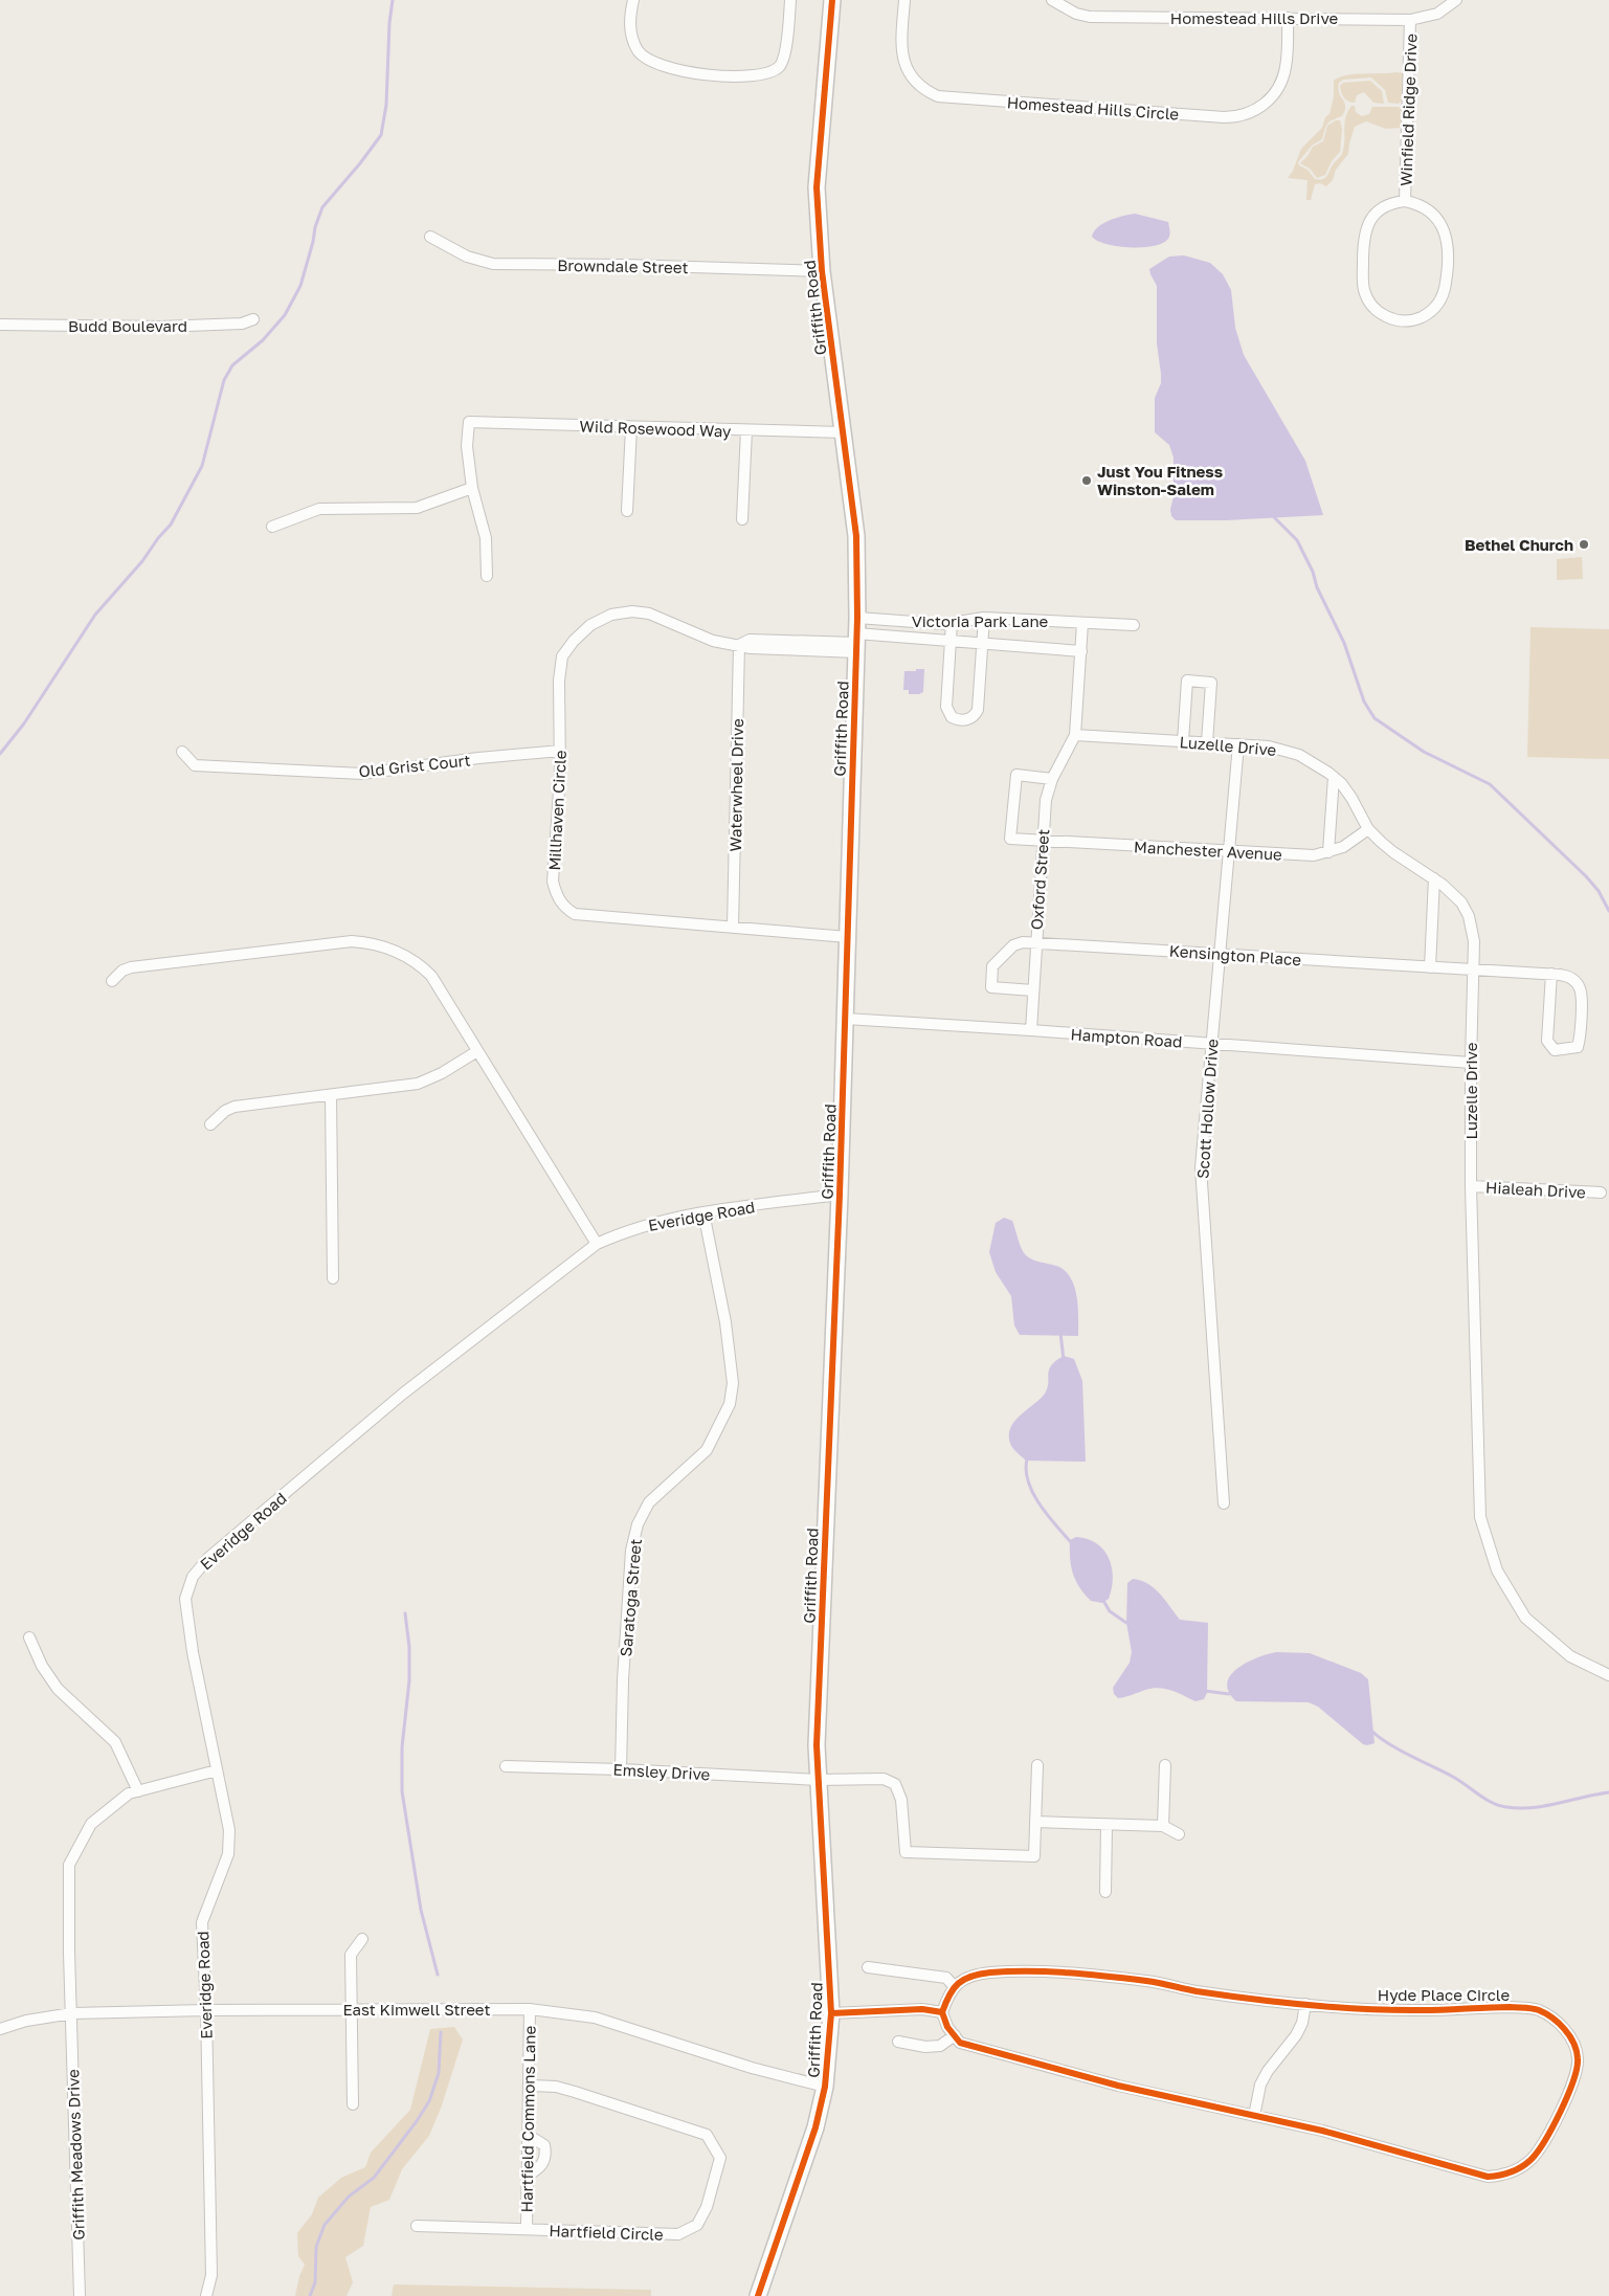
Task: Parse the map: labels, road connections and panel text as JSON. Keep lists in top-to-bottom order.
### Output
{
  "streets": {
    "street": [
      "Homestead Hills Drive",
      "Homestead Hills Circle",
      "Winfield Ridge Drive",
      "Browndale Street",
      "Griffith Road",
      "Budd Boulevard",
      "Wild Rosewood Way",
      "Victoria Park Lane",
      "Luzelle Drive",
      "Old Grist Court",
      "Waterwheel Drive",
      "Millhaven Circle",
      "Manchester Avenue",
      "Oxford Street",
      "Kensington Place",
      "Hampton Road",
      "Scott Hollow Drive",
      "Hialeah Drive",
      "Everidge Road",
      "Saratoga Street",
      "Emsley Drive",
      "Hyde Place Circle",
      "East Kimwell Street",
      "Hartfield Commons Lane",
      "Griffith Meadows Drive",
      "Hartfield Circle"
    ]
  },
  "crossings": [
    ["Homestead Hills Drive", "Homestead Hills Circle"],
    ["Homestead Hills Drive", "Winfield Ridge Drive"],
    ["Browndale Street", "Griffith Road"],
    ["Griffith Road", "Wild Rosewood Way"],
    ["Griffith Road", "Victoria Park Lane"],
    ["Griffith Road", "Millhaven Circle"],
    ["Griffith Road", "Hampton Road"],
    ["Griffith Road", "Everidge Road"],
    ["Griffith Road", "Emsley Drive"],
    ["Griffith Road", "East Kimwell Street"],
    ["Victoria Park Lane", "Millhaven Circle"],
    ["Luzelle Drive", "Manchester Avenue"],
    ["Luzelle Drive", "Oxford Street"],
    ["Luzelle Drive", "Kensington Place"],
    ["Luzelle Drive", "Hampton Road"],
    ["Luzelle Drive", "Scott Hollow Drive"],
    ["Luzelle Drive", "Hialeah Drive"],
    ["Old Grist Court", "Millhaven Circle"],
    ["Waterwheel Drive", "Millhaven Circle"],
    ["Manchester Avenue", "Oxford Street"],
    ["Manchester Avenue", "Scott Hollow Drive"],
    ["Oxford Street", "Kensington Place"],
    ["Oxford Street", "Hampton Road"],
    ["Kensington Place", "Scott Hollow Drive"],
    ["Hampton Road", "Scott Hollow Drive"],
    ["Everidge Road", "Saratoga Street"],
    ["Everidge Road", "East Kimwell Street"],
    ["Everidge Road", "Griffith Meadows Drive"],
    ["Saratoga Street", "Emsley Drive"],
    ["East Kimwell Street", "Hartfield Commons Lane"],
    ["East Kimwell Street", "Griffith Meadows Drive"],
    ["Hartfield Commons Lane", "Hartfield Circle"]
  ],
  "places": ["Just You Fitness Winston-Salem", "Bethel Church"]
}
